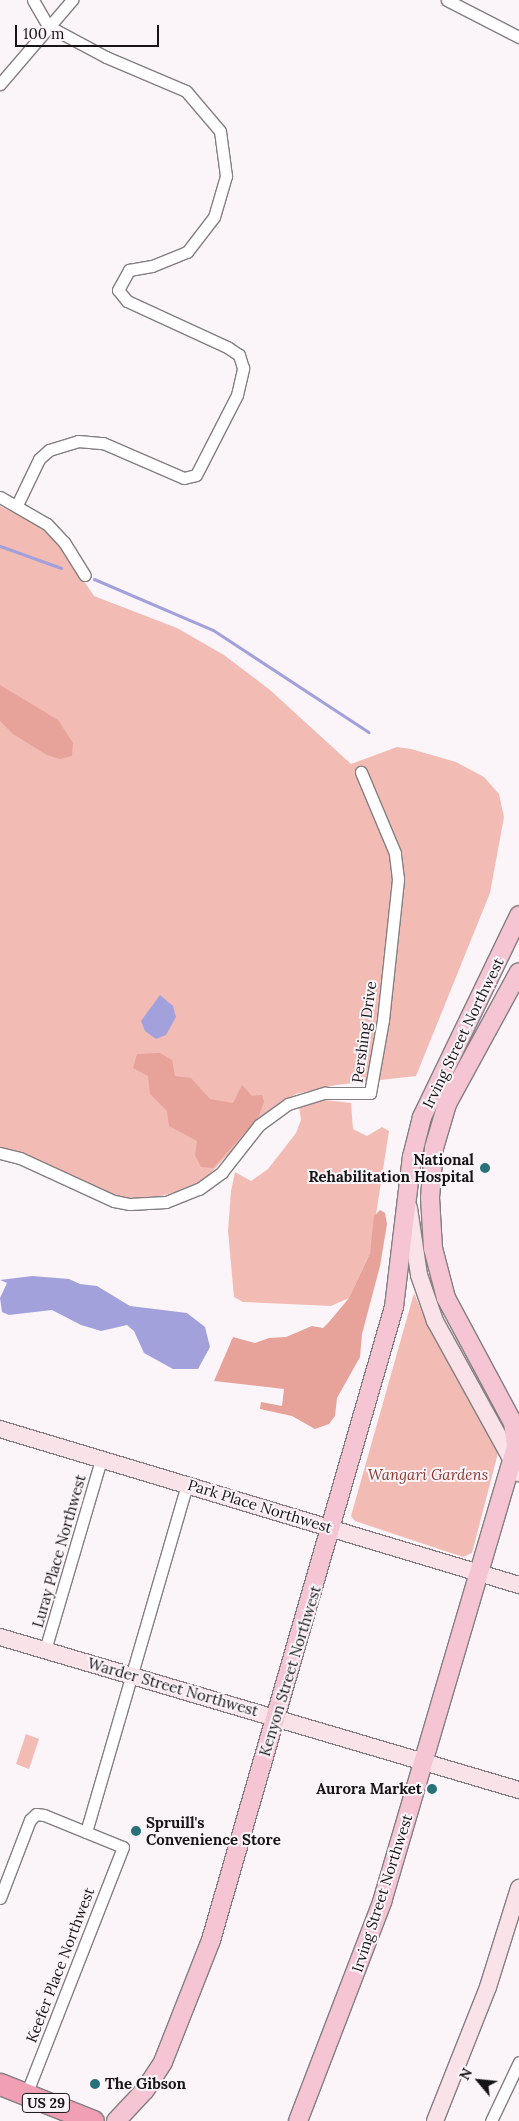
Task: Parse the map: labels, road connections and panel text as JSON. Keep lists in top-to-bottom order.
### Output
{
  "streets": {
    "highway": ["US 29"],
    "main road": ["Irving Street Northwest", "Kenyon Street Northwest"],
    "street": [
      "Pershing Drive",
      "Park Place Northwest",
      "Luray Place Northwest",
      "Warder Street Northwest",
      "Keefer Place Northwest"
    ]
  },
  "crossings": [
    ["Irving Street Northwest", "Park Place Northwest"],
    ["Irving Street Northwest", "Kenyon Street Northwest"],
    ["Irving Street Northwest", "Warder Street Northwest"],
    ["Park Place Northwest", "Luray Place Northwest"],
    ["Park Place Northwest", "Kenyon Street Northwest"],
    ["Luray Place Northwest", "Warder Street Northwest"],
    ["Kenyon Street Northwest", "Warder Street Northwest"],
    ["Keefer Place Northwest", "US 29"]
  ],
  "parks": ["Wangari Gardens"],
  "places": [
    "National Rehabilitation Hospital",
    "Aurora Market",
    "Spruill's Convenience Store",
    "The Gibson"
  ],
  "scale_bar": "100 m",
  "north": "top left"
}
